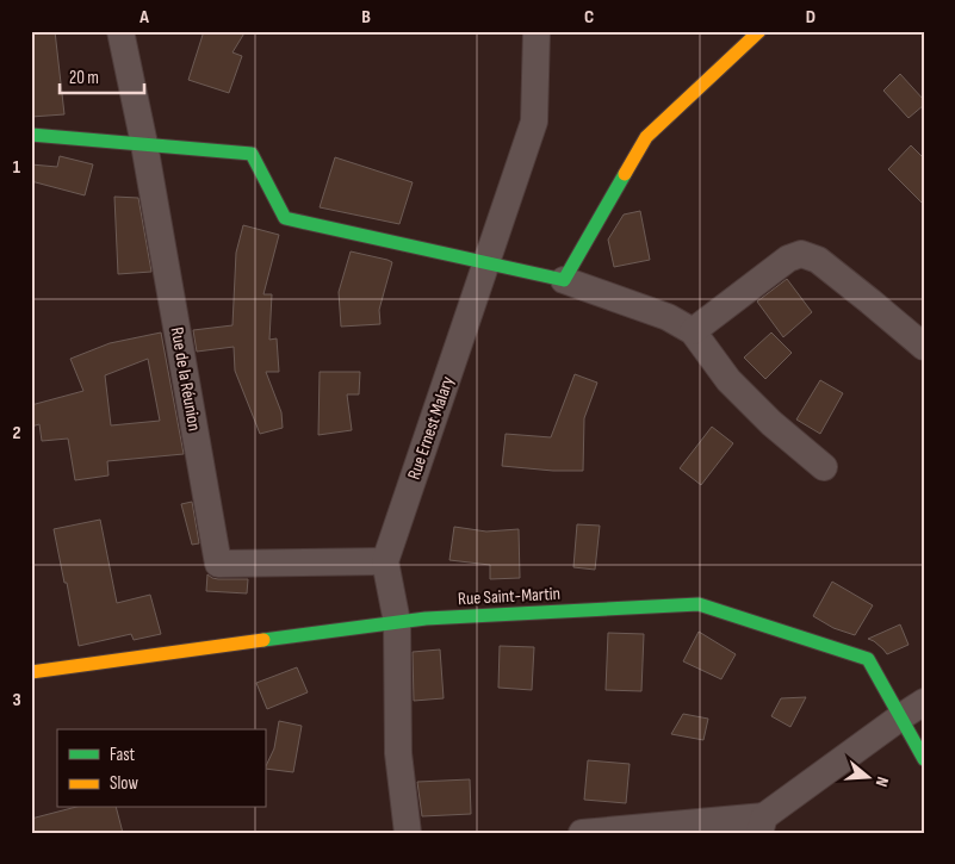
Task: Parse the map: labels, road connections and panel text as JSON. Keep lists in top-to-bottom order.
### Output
{
  "streets": {
    "street": ["Rue de la Réunion", "Rue Ernest Malary", "Rue Saint-Martin"]
  },
  "crossings": [
    ["Rue de la Réunion", "Rue Ernest Malary"],
    ["Rue Ernest Malary", "Rue Saint-Martin"]
  ],
  "legend": ["Fast", "Slow"],
  "scale_bar": "20 m",
  "north": "right",
  "grid": {
    "columns": [
      "A",
      "B",
      "C",
      "D"
    ],
    "rows": ["1", "2", "3"]
  }
}
